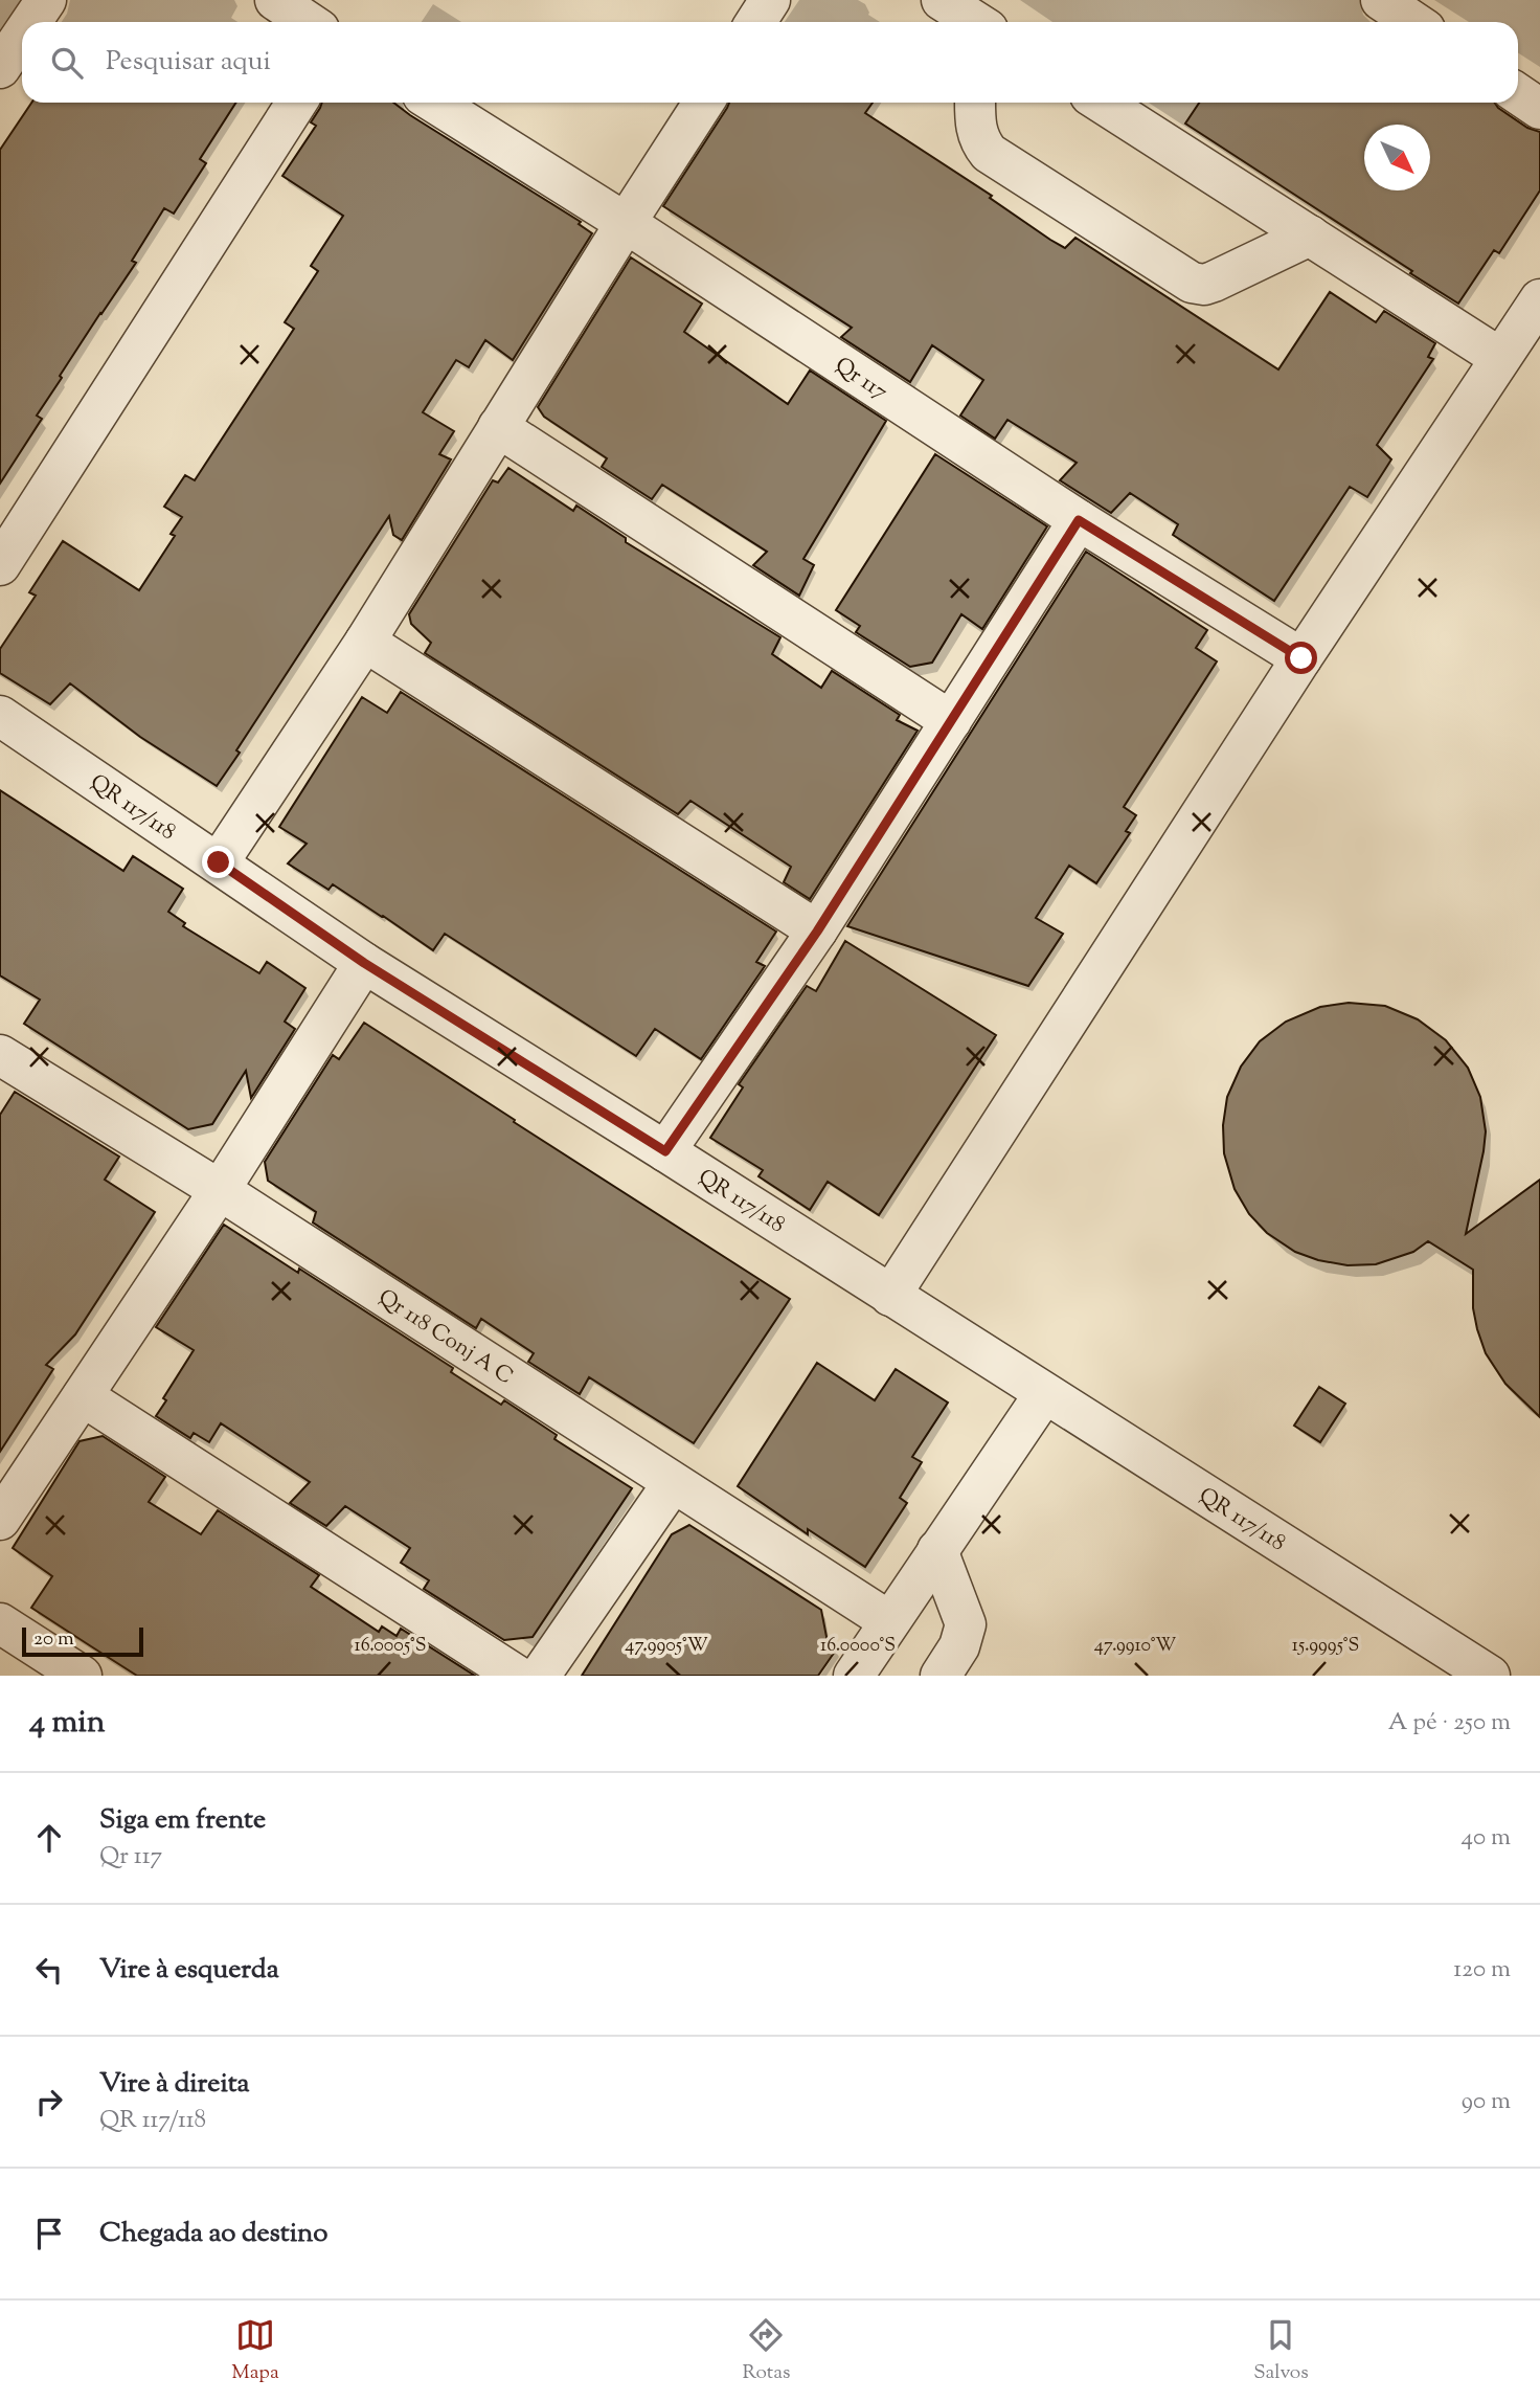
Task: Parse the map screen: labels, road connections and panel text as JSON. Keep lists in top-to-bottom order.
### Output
{
  "streets": {
    "street": ["Qr 117", "QR 117/118", "Qr 118 Conj A C"]
  },
  "scale_bar": "20 m",
  "north": "bottom right",
  "page": {
    "search": "Pesquisar aqui",
    "scale": "20 m",
    "heading": ["4 min", "A pé · 250 m"],
    "list": [
      ["Siga em frente", "Qr 117", "40 m"],
      ["Vire à esquerda", "120 m"],
      ["Vire à direita", "QR 117/118", "90 m"],
      "Chegada ao destino"
    ],
    "nav": ["Mapa", "Rotas", "Salvos"]
  },
  "coordinates": [
    "16.0005°S",
    "16.0000°S",
    "15.9995°S",
    "47.9905°W",
    "47.9910°W"
  ]
}
